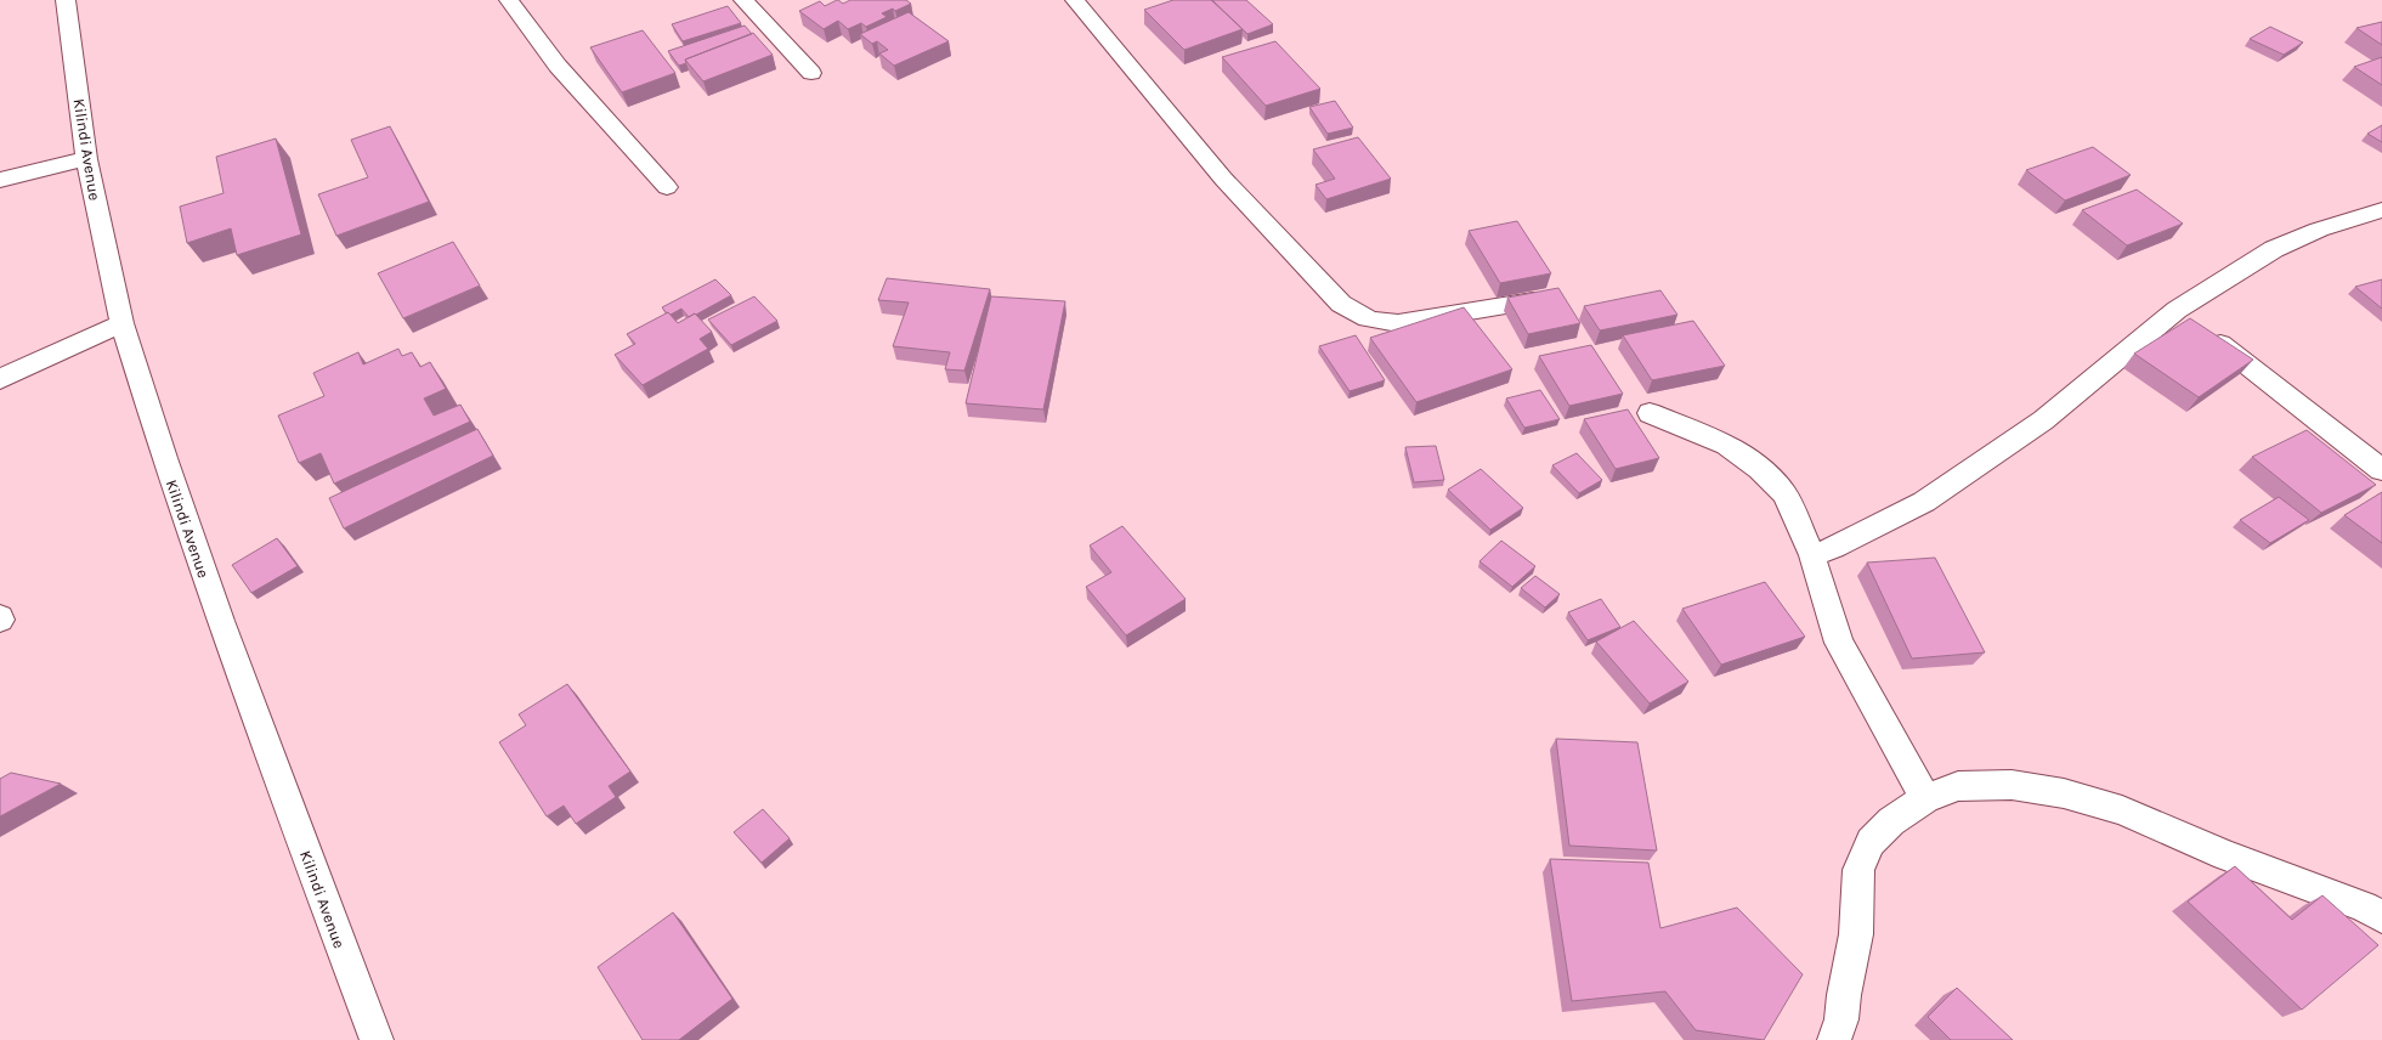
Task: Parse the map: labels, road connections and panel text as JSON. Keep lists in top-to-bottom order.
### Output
{
  "streets": {
    "street": ["Kilindi Avenue"]
  }
}
